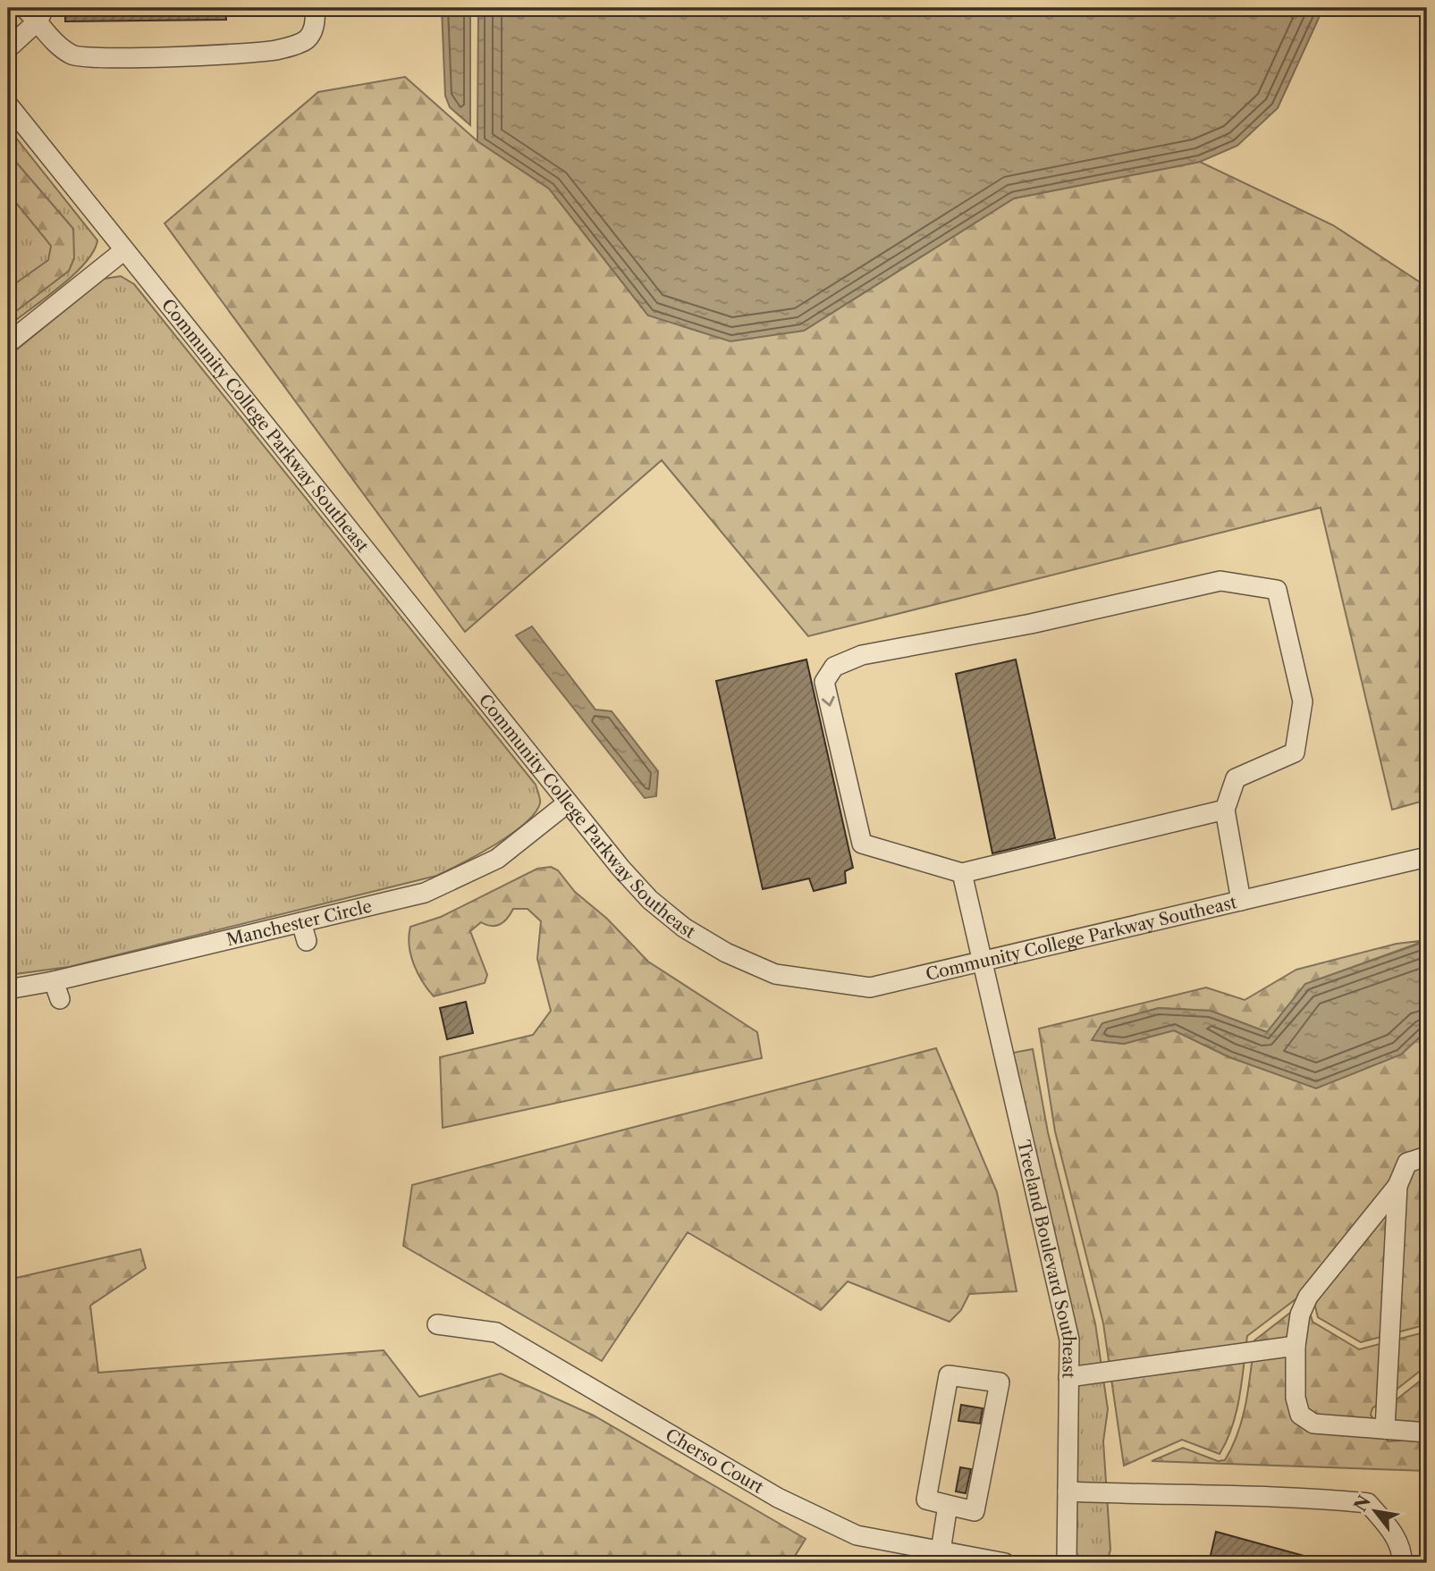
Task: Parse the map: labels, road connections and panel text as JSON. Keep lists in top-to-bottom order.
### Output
{
  "streets": {
    "street": [
      "Community College Parkway Southeast",
      "Manchester Circle",
      "Treeland Boulevard Southeast",
      "Cherso Court"
    ]
  },
  "crossings": [
    ["Community College Parkway Southeast", "Manchester Circle"],
    ["Community College Parkway Southeast", "Treeland Boulevard Southeast"]
  ],
  "north": "top left"
}
